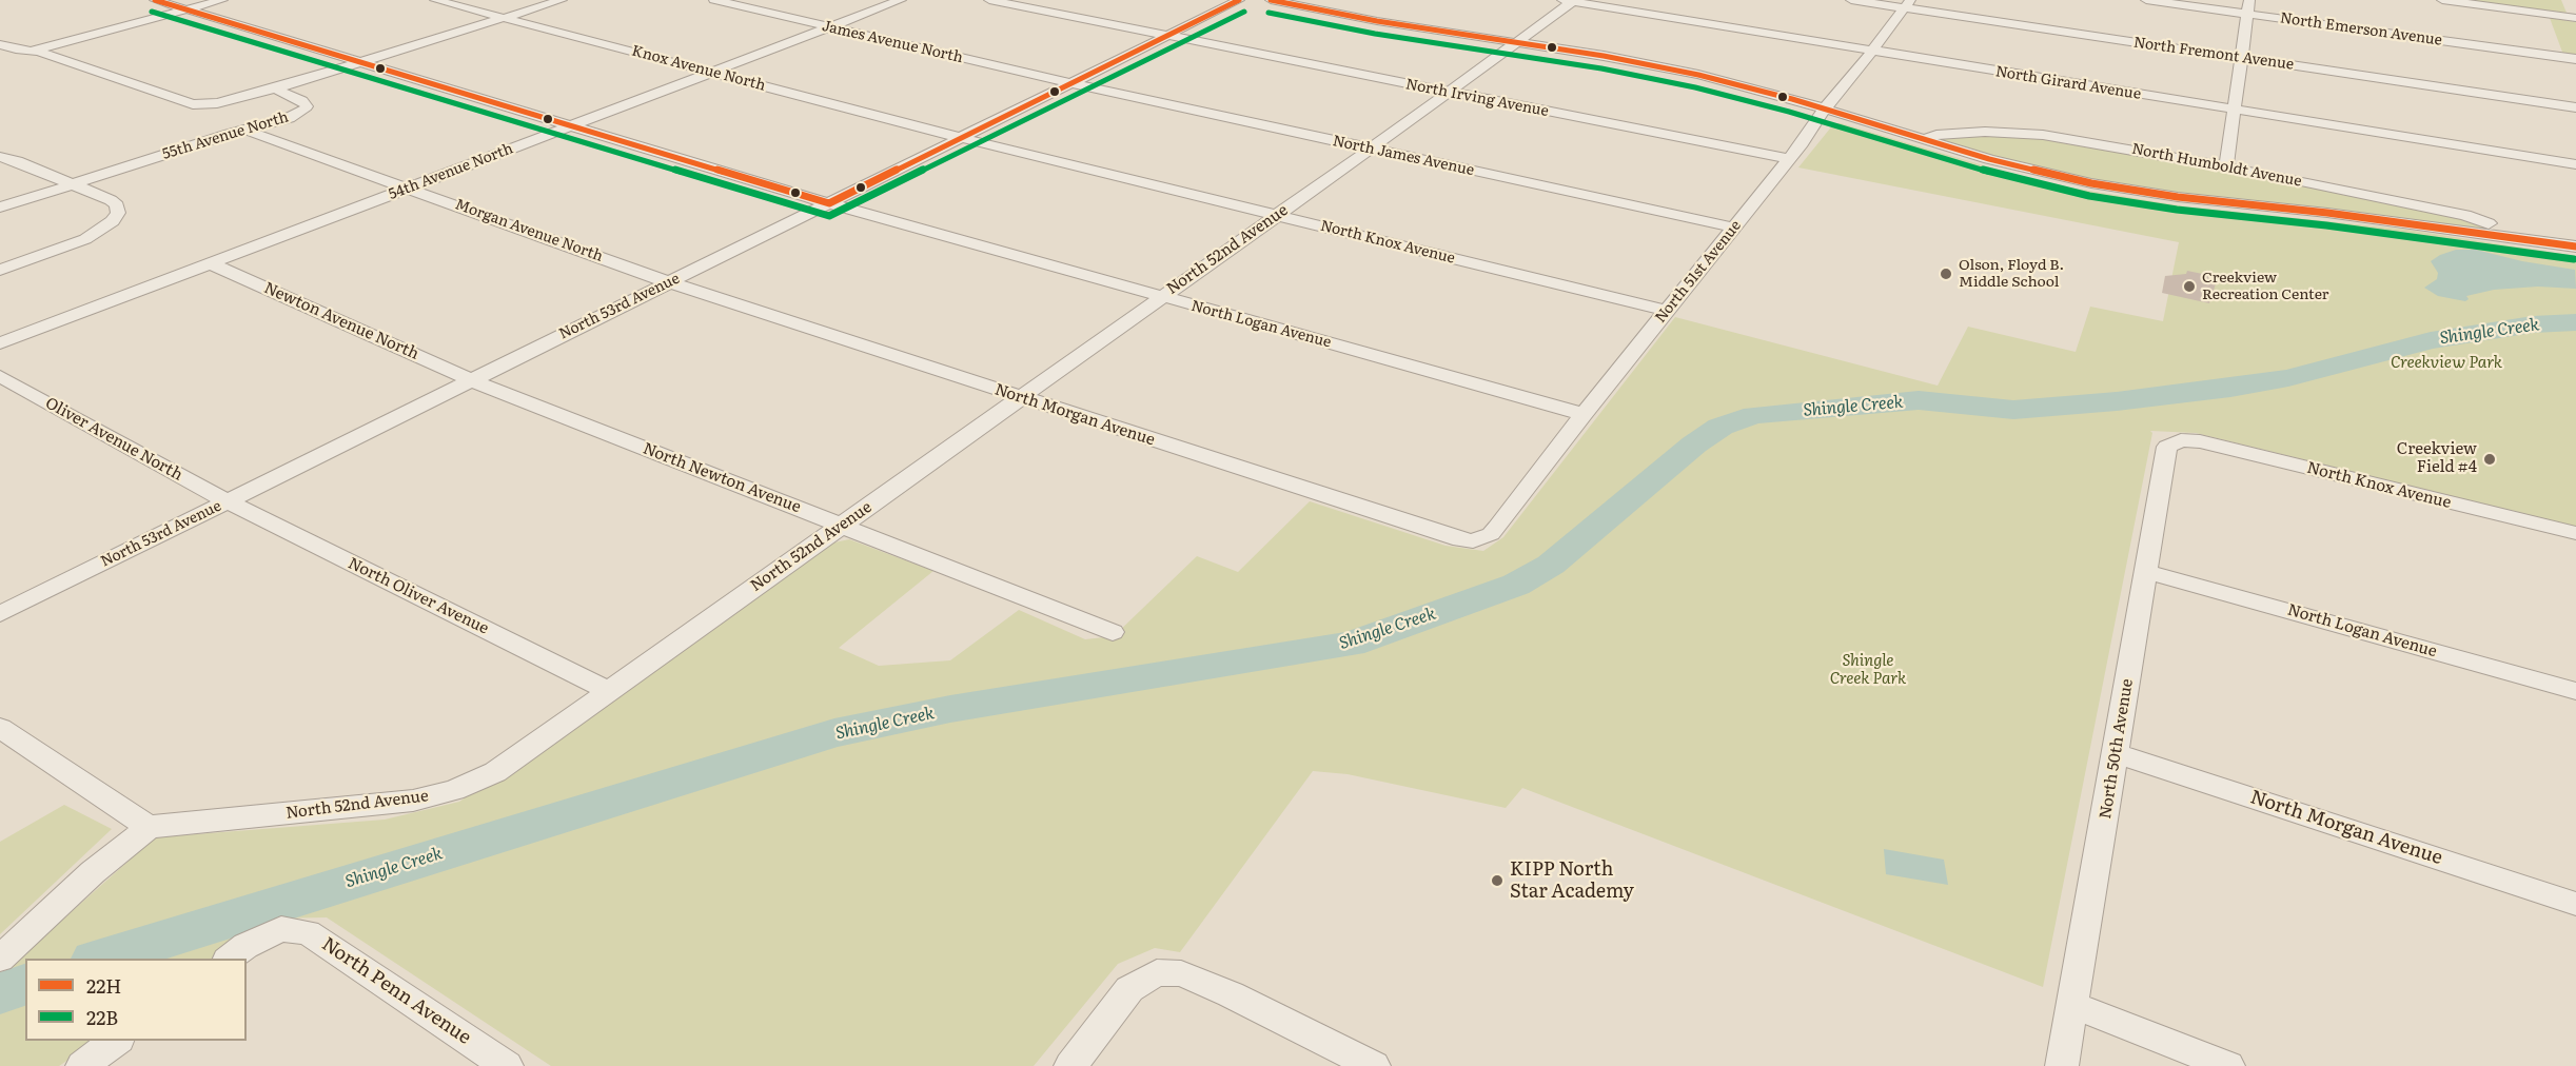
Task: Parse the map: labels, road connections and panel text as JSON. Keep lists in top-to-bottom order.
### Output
{
  "streets": {
    "street": [
      "North Emerson Avenue",
      "James Avenue North",
      "North Fremont Avenue",
      "Knox Avenue North",
      "North Girard Avenue",
      "North Irving Avenue",
      "55th Avenue North",
      "North James Avenue",
      "North Humboldt Avenue",
      "54th Avenue North",
      "Morgan Avenue North",
      "North Knox Avenue",
      "North 52nd Avenue",
      "North 51st Avenue",
      "North 53rd Avenue",
      "Newton Avenue North",
      "North Logan Avenue",
      "North Morgan Avenue",
      "Oliver Avenue North",
      "North Newton Avenue",
      "North Oliver Avenue",
      "North 50th Avenue",
      "North Penn Avenue"
    ]
  },
  "crossings": [
    ["James Avenue North", "North James Avenue"],
    ["James Avenue North", "54th Avenue North"],
    ["James Avenue North", "North 53rd Avenue"],
    ["North Fremont Avenue", "North 51st Avenue"],
    ["Knox Avenue North", "55th Avenue North"],
    ["Knox Avenue North", "54th Avenue North"],
    ["Knox Avenue North", "North Knox Avenue"],
    ["Knox Avenue North", "North 53rd Avenue"],
    ["North Girard Avenue", "North 52nd Avenue"],
    ["North Girard Avenue", "North 51st Avenue"],
    ["North Irving Avenue", "North 52nd Avenue"],
    ["North Irving Avenue", "North 51st Avenue"],
    ["North Irving Avenue", "North 53rd Avenue"],
    ["55th Avenue North", "Morgan Avenue North"],
    ["55th Avenue North", "North Logan Avenue"],
    ["North James Avenue", "North 52nd Avenue"],
    ["North James Avenue", "North 51st Avenue"],
    ["North James Avenue", "North 53rd Avenue"],
    ["North Humboldt Avenue", "North 52nd Avenue"],
    ["North Humboldt Avenue", "North 51st Avenue"],
    ["54th Avenue North", "Morgan Avenue North"],
    ["54th Avenue North", "Newton Avenue North"],
    ["54th Avenue North", "North Logan Avenue"],
    ["Morgan Avenue North", "North 53rd Avenue"],
    ["Morgan Avenue North", "North Morgan Avenue"],
    ["North Knox Avenue", "North 52nd Avenue"],
    ["North Knox Avenue", "North 51st Avenue"],
    ["North Knox Avenue", "North 53rd Avenue"],
    ["North Knox Avenue", "North 50th Avenue"],
    ["North 52nd Avenue", "North Logan Avenue"],
    ["North 52nd Avenue", "North Morgan Avenue"],
    ["North 52nd Avenue", "North Newton Avenue"],
    ["North 52nd Avenue", "North Oliver Avenue"],
    ["North 51st Avenue", "North Logan Avenue"],
    ["North 51st Avenue", "North Morgan Avenue"],
    ["North 53rd Avenue", "Newton Avenue North"],
    ["North 53rd Avenue", "North Logan Avenue"],
    ["North 53rd Avenue", "North Morgan Avenue"],
    ["North 53rd Avenue", "Oliver Avenue North"],
    ["North 53rd Avenue", "North Newton Avenue"],
    ["North 53rd Avenue", "North Oliver Avenue"],
    ["Newton Avenue North", "North Newton Avenue"],
    ["North Logan Avenue", "North 50th Avenue"],
    ["North Morgan Avenue", "North 50th Avenue"],
    ["Oliver Avenue North", "North Oliver Avenue"]
  ],
  "water": ["Shingle Creek"],
  "parks": ["Creekview Park", "Shingle Creek Park"],
  "places": [
    "Olson, Floyd B. Middle School",
    "Creekview Recreation Center",
    "Creekview Field #4",
    "KIPP North Star Academy"
  ],
  "lines": ["transit line 22H", "transit line 22B"],
  "legend": ["22H", "22B"]
}
